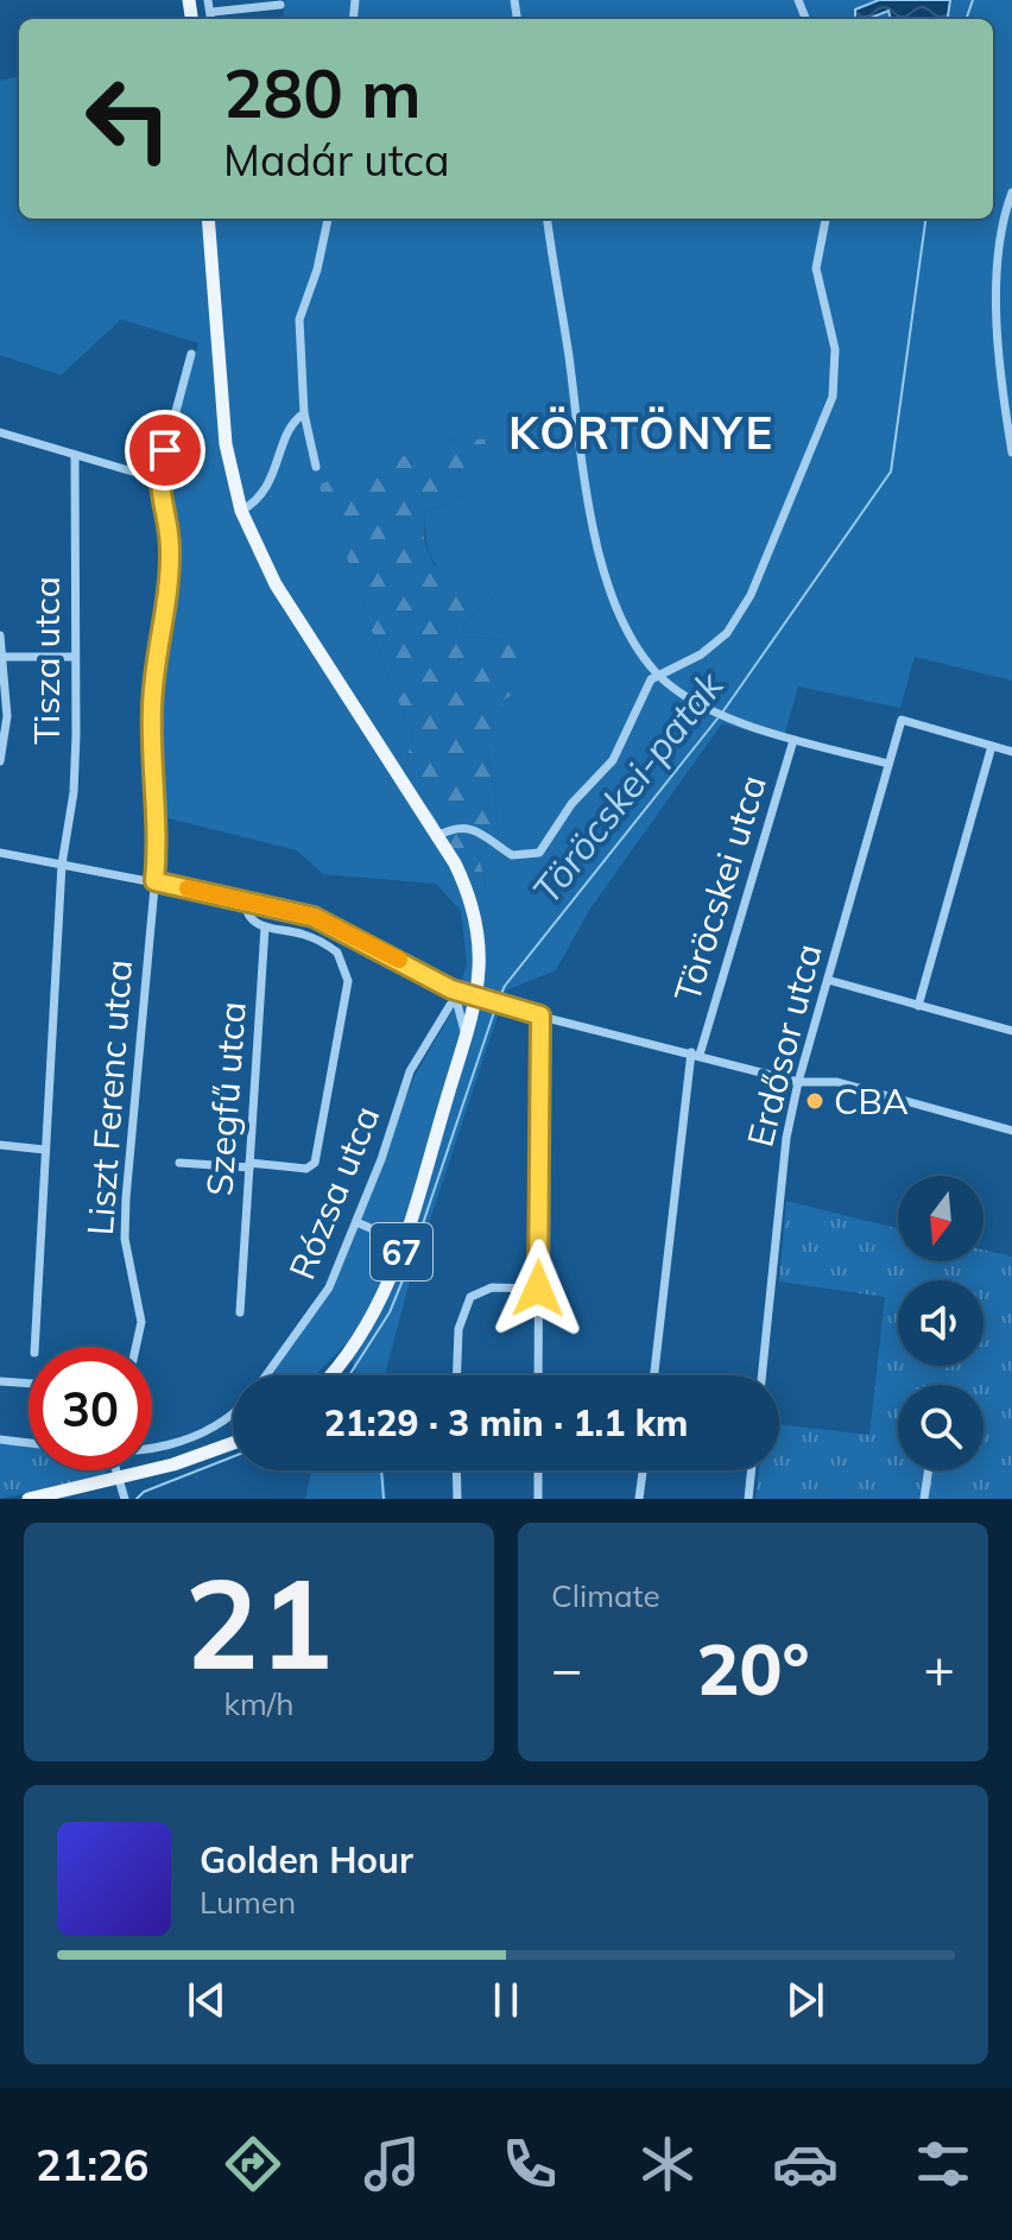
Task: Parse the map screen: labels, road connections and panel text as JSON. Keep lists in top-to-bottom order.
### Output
{
  "streets": {
    "main road": ["67"],
    "street": [
      "Tisza utca",
      "Töröcskei utca",
      "Erdősor utca",
      "Liszt Ferenc utca",
      "Szegfű utca",
      "Rózsa utca"
    ]
  },
  "districts": ["KÖRTÖNYE"],
  "water": ["Töröcskei-patak"],
  "places": ["CBA"],
  "north": "bottom",
  "page": {
    "turn": ["280 m", "Madár utca"],
    "limit": "30",
    "trip": "21:29 · 3 min · 1.1 km",
    "tile": [
      ["21", "km/h"],
      "Climate"
    ],
    "heat": ["−", "20°", "+"],
    "song": ["Golden Hour", "Lumen"],
    "tabs": "21:26"
  }
}
